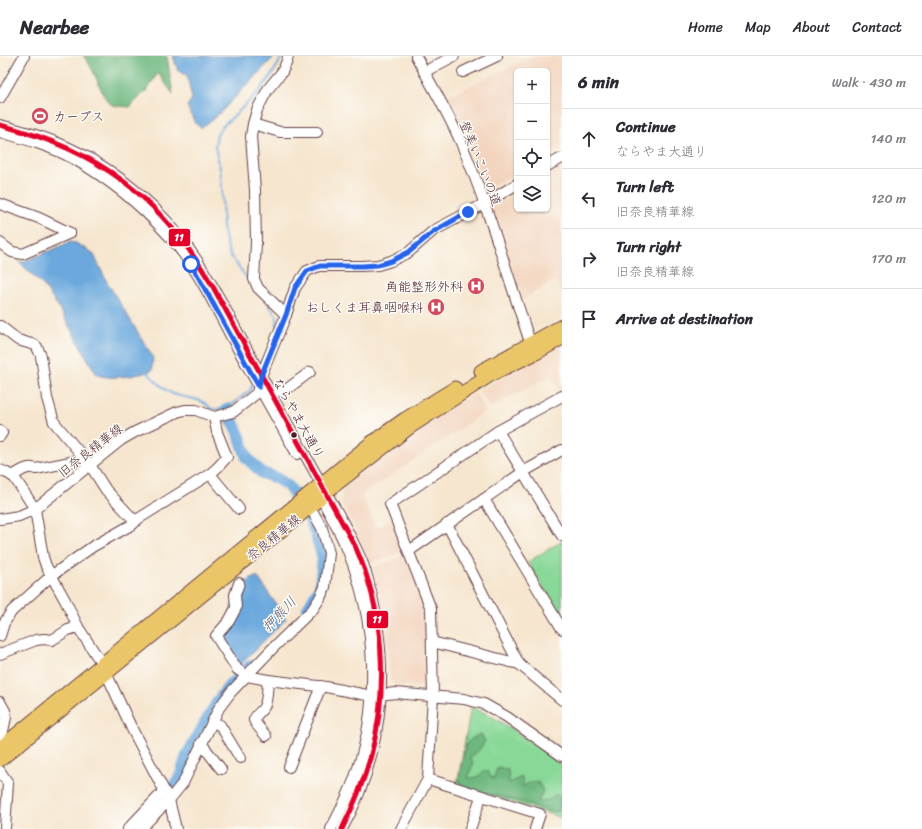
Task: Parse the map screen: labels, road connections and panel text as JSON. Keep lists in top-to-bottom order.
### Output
{
  "streets": {
    "main road": ["奈良精華線"],
    "street": ["登美いこいの道", "ならやま大通り", "旧奈良精華線"]
  },
  "crossings": [
    ["登美いこいの道", "奈良精華線"],
    ["ならやま大通り", "奈良精華線"]
  ],
  "water": ["押熊川"],
  "places": {
    "sports": ["カーブス"],
    "hospital": ["角能整形外科", "おしくま耳鼻咽喉科"]
  },
  "lines": ["transit line 11"],
  "page": {
    "header": "Nearbee",
    "nav": [
      "Home",
      "Map",
      "About",
      "Contact"
    ],
    "heading": ["6 min", "Walk · 430 m"],
    "map_buttons": ["+", "−"],
    "list": [
      ["Continue", "ならやま大通り", "140 m"],
      ["Turn left", "旧奈良精華線", "120 m"],
      ["Turn right", "旧奈良精華線", "170 m"],
      "Arrive at destination"
    ]
  }
}
